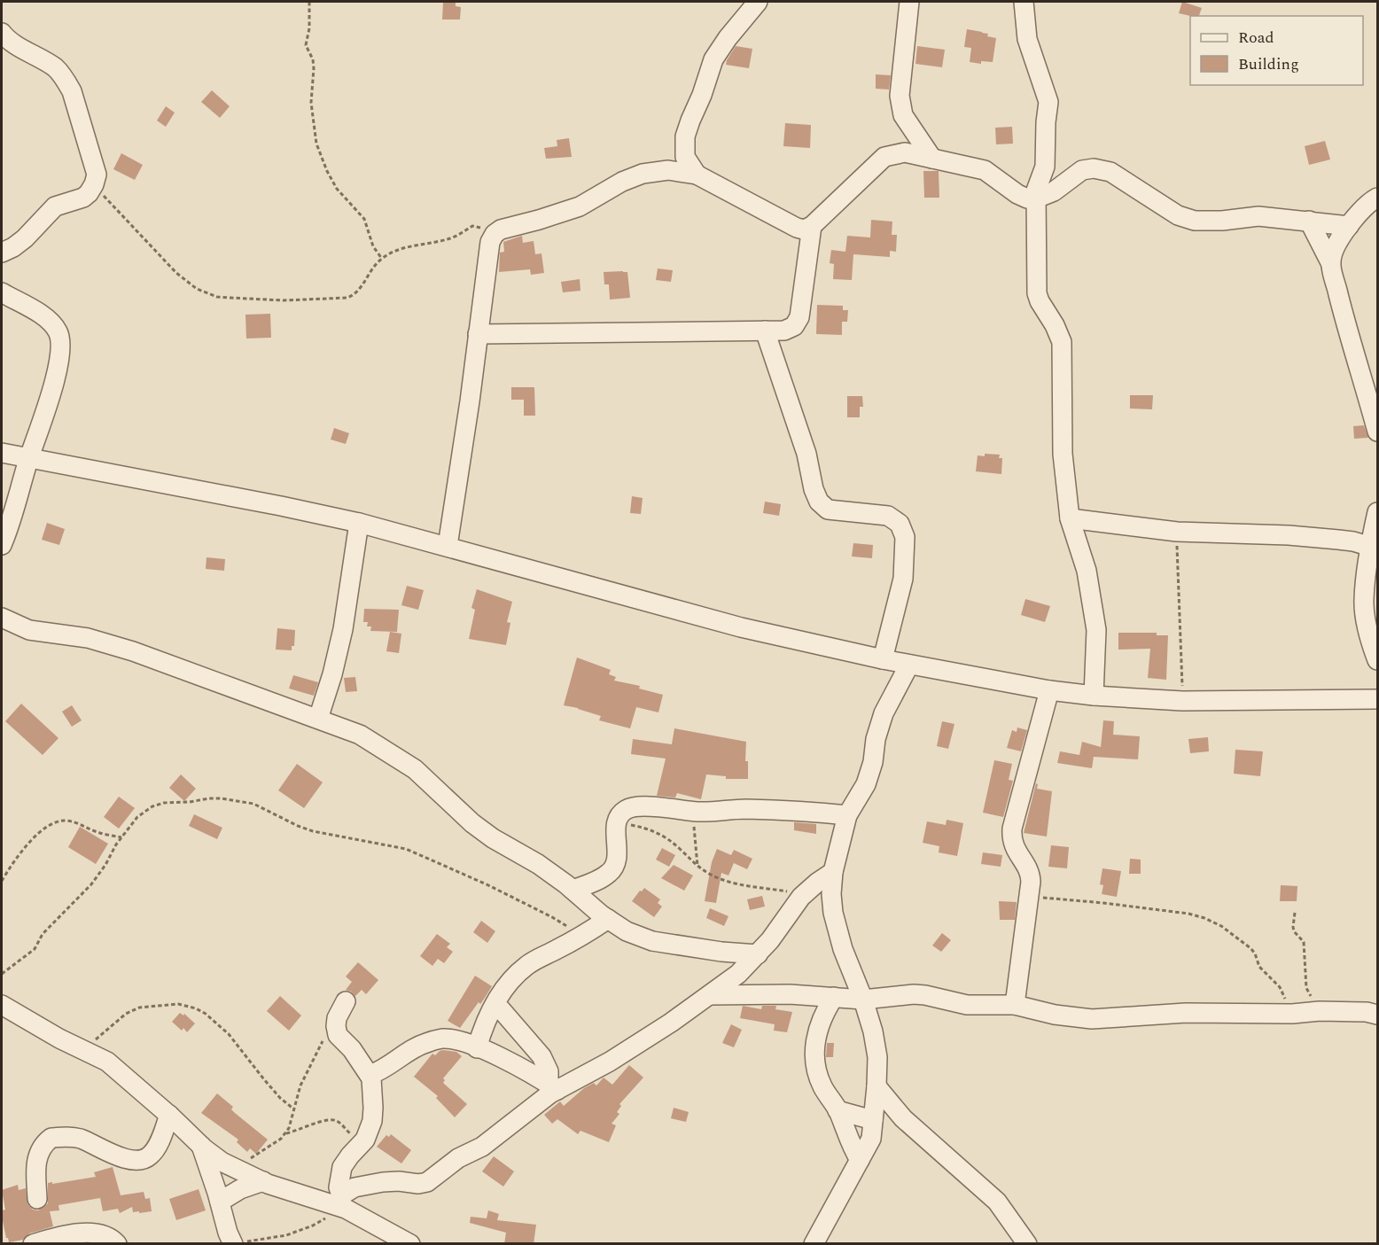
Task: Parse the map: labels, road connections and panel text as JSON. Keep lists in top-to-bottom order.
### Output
{
  "legend": ["Road", "Building"]
}
